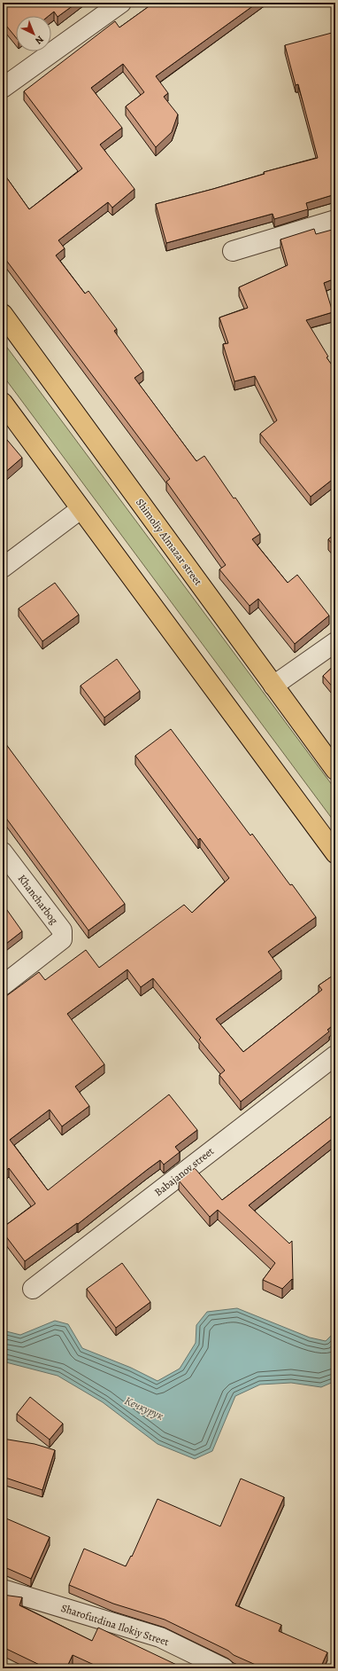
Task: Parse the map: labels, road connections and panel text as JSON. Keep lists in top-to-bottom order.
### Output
{
  "streets": {
    "main road": ["Shimoliy Almazar street"],
    "street": ["Khancharbog", "Babajanov street", "Sharofutdina Ilokiy Street"]
  },
  "water": ["Кечкурук"],
  "north": "bottom right"
}
